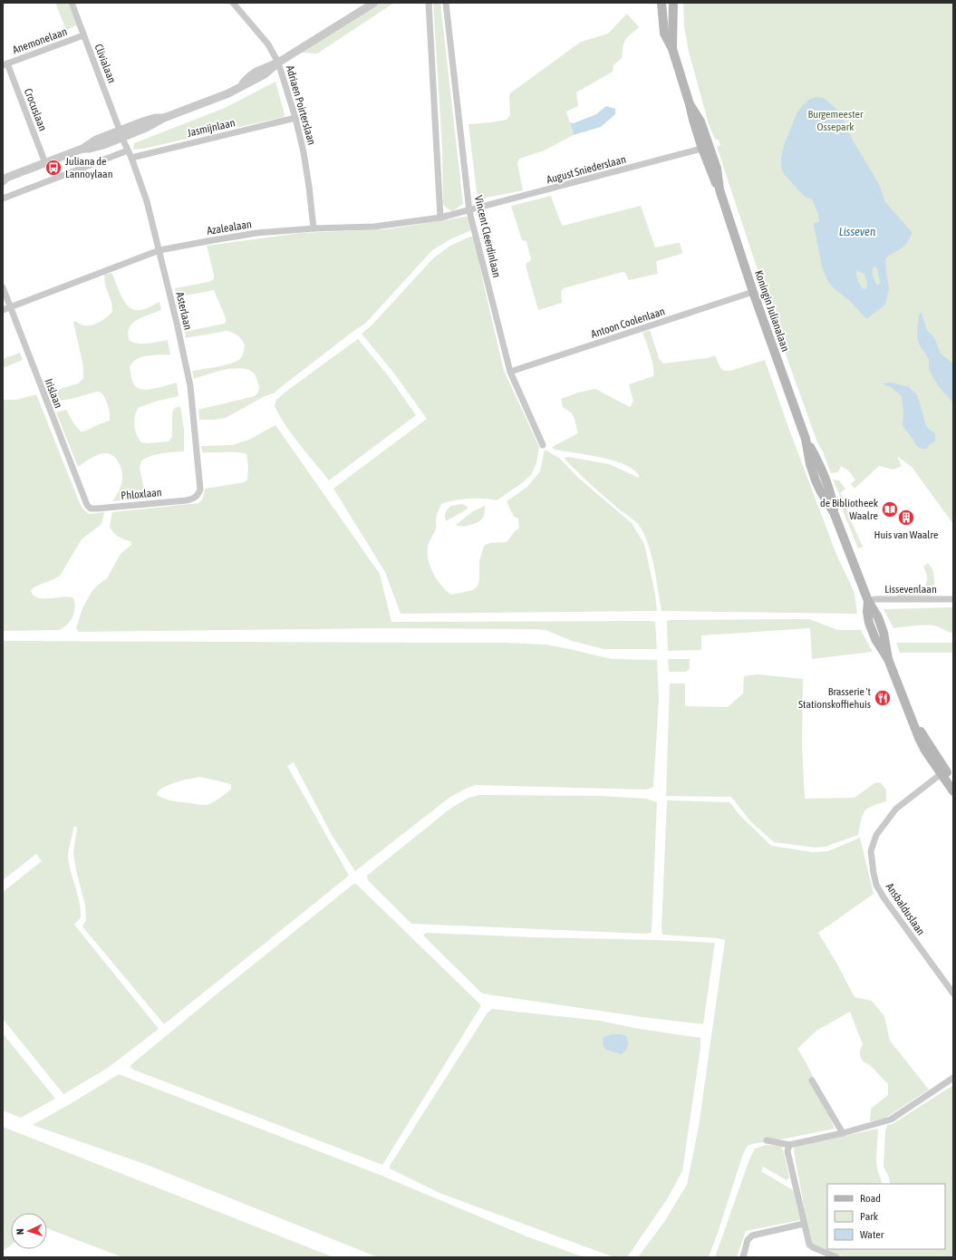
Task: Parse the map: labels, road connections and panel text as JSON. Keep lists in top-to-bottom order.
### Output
{
  "streets": {
    "main road": ["Koningin Julianalaan"],
    "street": [
      "Anemonelaan",
      "Clivialaan",
      "Adriaen Poirterslaan",
      "Crocuslaan",
      "Jasmijnlaan",
      "August Sniederslaan",
      "Azalealaan",
      "Vincent Cleerdinlaan",
      "Asterlaan",
      "Antoon Coolenlaan",
      "Irislaan",
      "Phloxlaan",
      "Lissevenlaan",
      "Ansbalduslaan"
    ]
  },
  "crossings": [
    ["Anemonelaan", "Clivialaan"],
    ["Anemonelaan", "Crocuslaan"],
    ["Clivialaan", "Asterlaan"],
    ["Adriaen Poirterslaan", "Jasmijnlaan"],
    ["Adriaen Poirterslaan", "Azalealaan"],
    ["Jasmijnlaan", "Asterlaan"],
    ["August Sniederslaan", "Azalealaan"],
    ["August Sniederslaan", "Vincent Cleerdinlaan"],
    ["August Sniederslaan", "Koningin Julianalaan"],
    ["Azalealaan", "Vincent Cleerdinlaan"],
    ["Azalealaan", "Asterlaan"],
    ["Azalealaan", "Irislaan"],
    ["Vincent Cleerdinlaan", "Antoon Coolenlaan"],
    ["Asterlaan", "Phloxlaan"],
    ["Koningin Julianalaan", "Antoon Coolenlaan"],
    ["Koningin Julianalaan", "Lissevenlaan"],
    ["Irislaan", "Phloxlaan"]
  ],
  "water": ["Lisseven"],
  "parks": ["Burgemeester Ossepark"],
  "places": {
    "bus stop": ["Juliana de Lannoylaan"],
    "library": ["de Bibliotheek Waalre"],
    "building": ["Huis van Waalre"],
    "restaurant": ["Brasserie 't Stationskoffiehuis"]
  },
  "legend": ["Road", "Park", "Water"],
  "north": "left"
}
